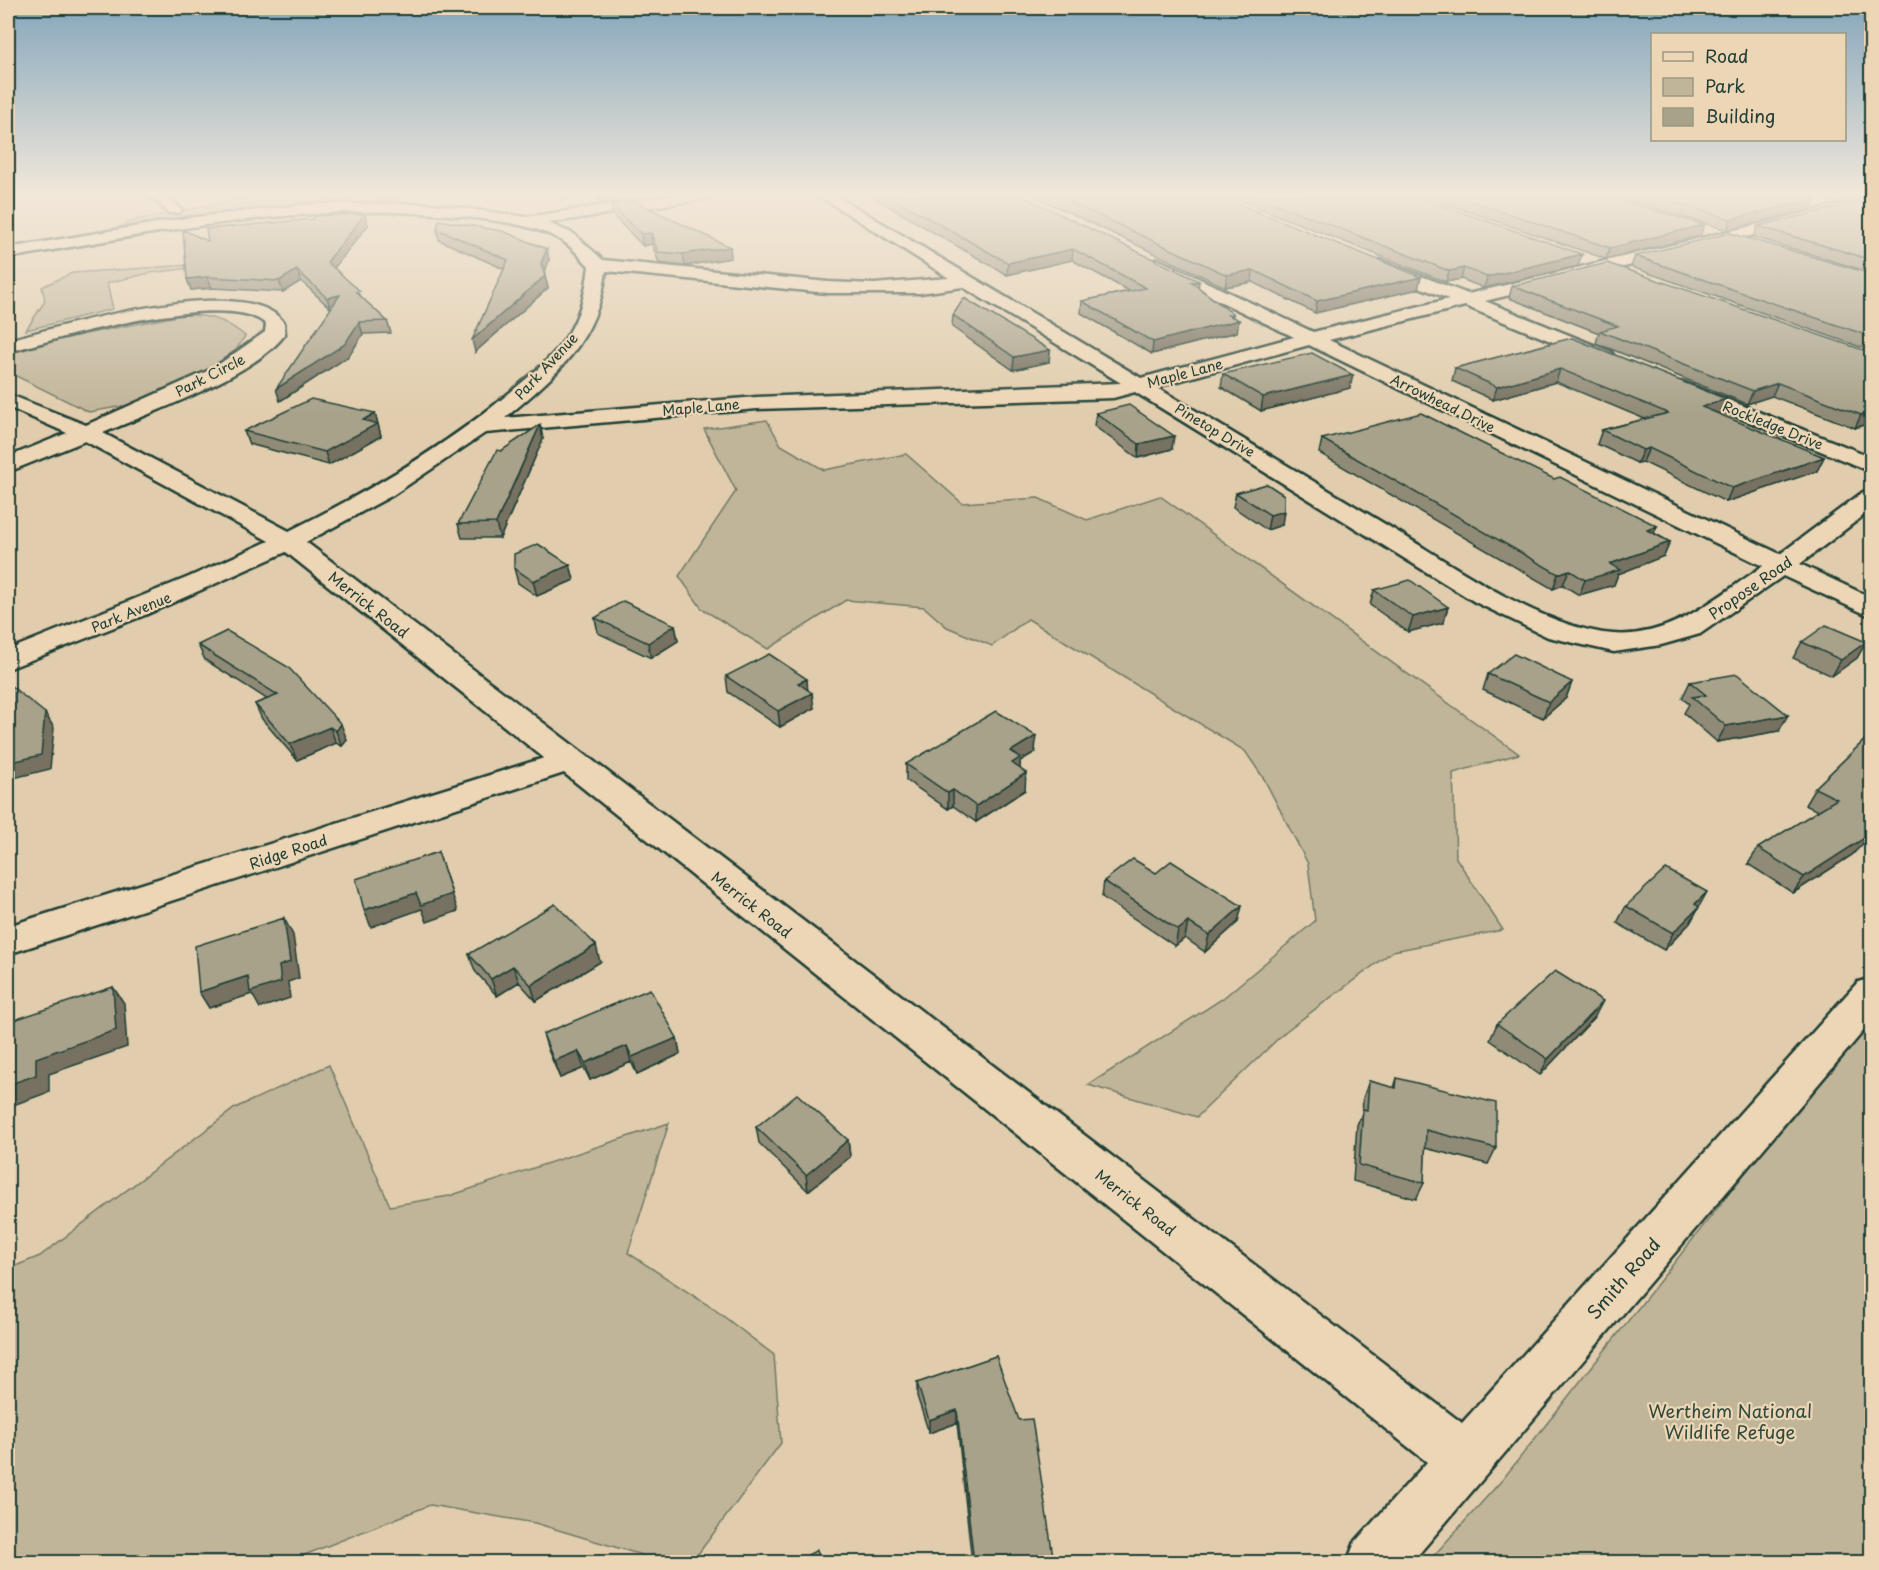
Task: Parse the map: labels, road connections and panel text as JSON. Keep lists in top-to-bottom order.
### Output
{
  "streets": {
    "street": [
      "Park Avenue",
      "Maple Lane",
      "Park Circle",
      "Arrowhead Drive",
      "Rockledge Drive",
      "Pinetop Drive",
      "Propose Road",
      "Merrick Road",
      "Ridge Road",
      "Smith Road"
    ]
  },
  "crossings": [
    ["Park Avenue", "Maple Lane"],
    ["Park Avenue", "Merrick Road"],
    ["Maple Lane", "Arrowhead Drive"],
    ["Maple Lane", "Pinetop Drive"],
    ["Park Circle", "Merrick Road"],
    ["Arrowhead Drive", "Propose Road"],
    ["Pinetop Drive", "Propose Road"],
    ["Merrick Road", "Ridge Road"],
    ["Merrick Road", "Smith Road"]
  ],
  "parks": ["Wertheim National Wildlife Refuge"],
  "legend": ["Road", "Park", "Building"]
}
